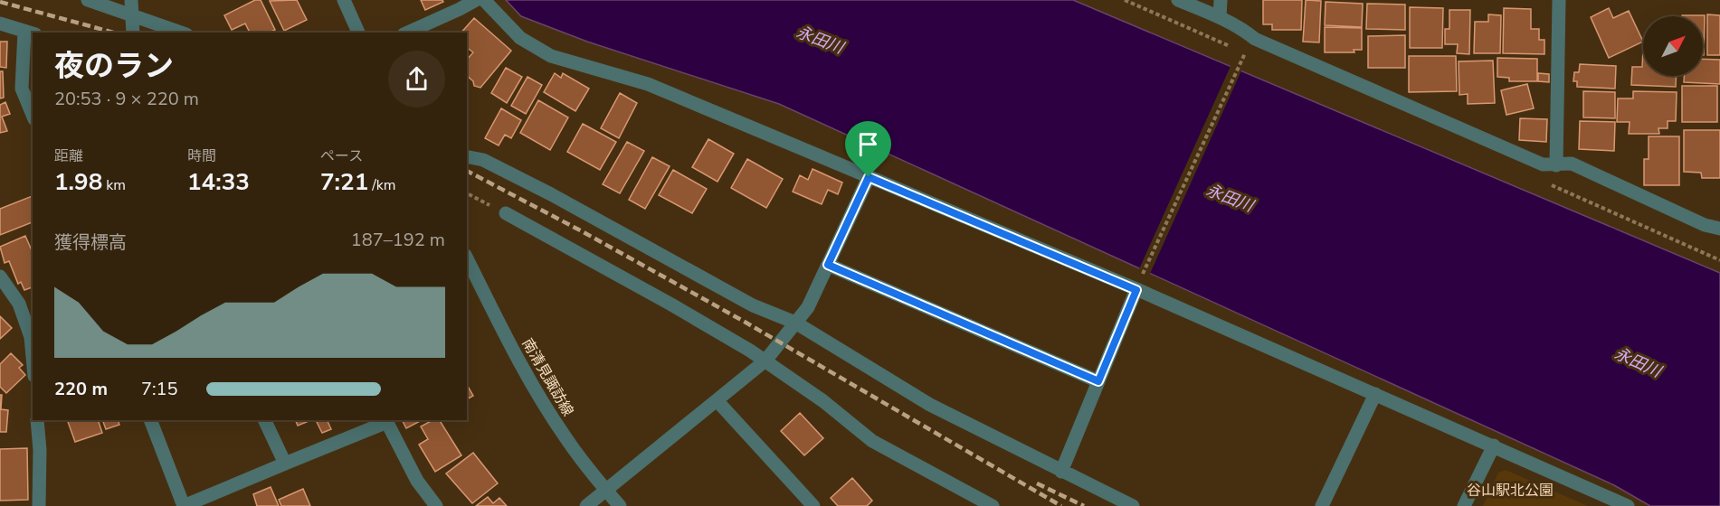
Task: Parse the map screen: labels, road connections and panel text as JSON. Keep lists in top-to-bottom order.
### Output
{
  "streets": {
    "street": ["南清見諏訪線"]
  },
  "water": ["永田川"],
  "parks": ["谷山駅北公園"],
  "north": "top right",
  "page": {
    "heading": ["夜のラン", "20:53 · 9 × 220 m"],
    "stats": [
      ["距離", "1.98 km"],
      ["時間", "14:33"],
      ["ペース", "7:21 /km"]
    ],
    "chart": ["獲得標高", "187–192 m"],
    "list": [
      {
        "name": "220 m",
        "note": "7:15"
      }
    ]
  }
}
